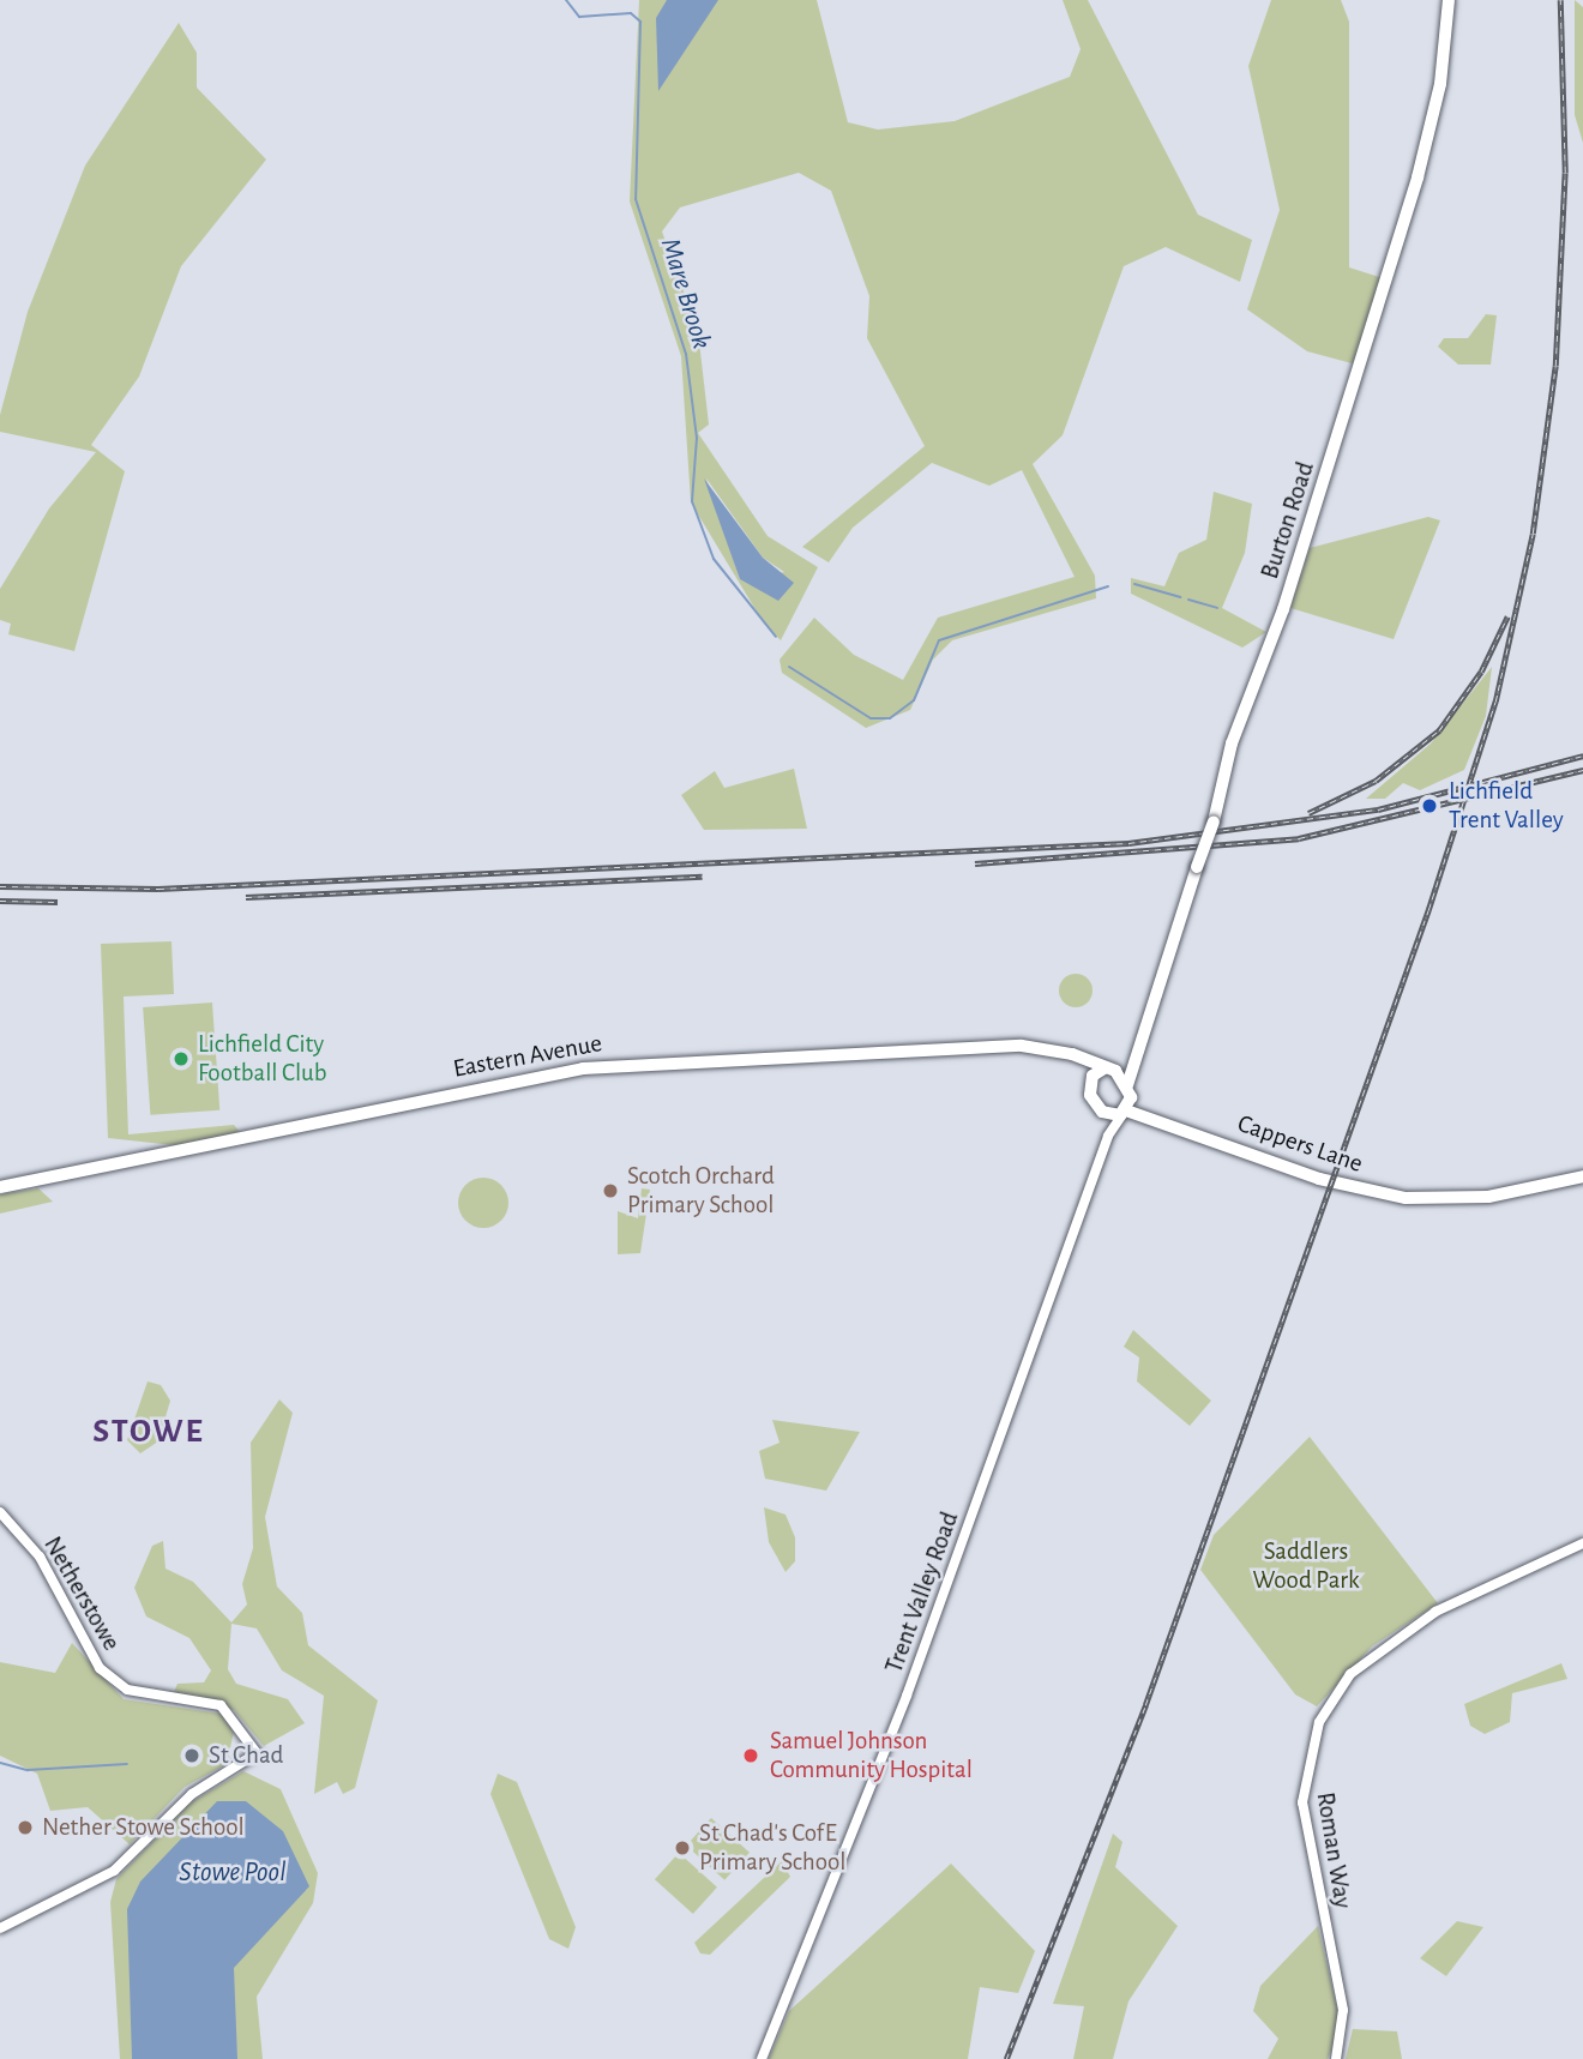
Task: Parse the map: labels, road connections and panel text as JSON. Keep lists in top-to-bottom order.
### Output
{
  "streets": {
    "highway": ["Burton Road", "Eastern Avenue", "Cappers Lane"],
    "street": ["Trent Valley Road", "Netherstowe", "Roman Way"]
  },
  "crossings": [
    ["Burton Road", "Cappers Lane"],
    ["Burton Road", "Trent Valley Road"],
    ["Eastern Avenue", "Cappers Lane"],
    ["Cappers Lane", "Trent Valley Road"]
  ],
  "districts": ["STOWE"],
  "water": ["Mare Brook", "Stowe Pool"],
  "parks": ["Saddlers Wood Park"],
  "places": [
    "Lichfield Trent Valley",
    "Lichfield City Football Club",
    "Scotch Orchard Primary School",
    "St Chad",
    "Samuel Johnson Community Hospital",
    "Nether Stowe School",
    "St Chad's CofE Primary School"
  ]
}
